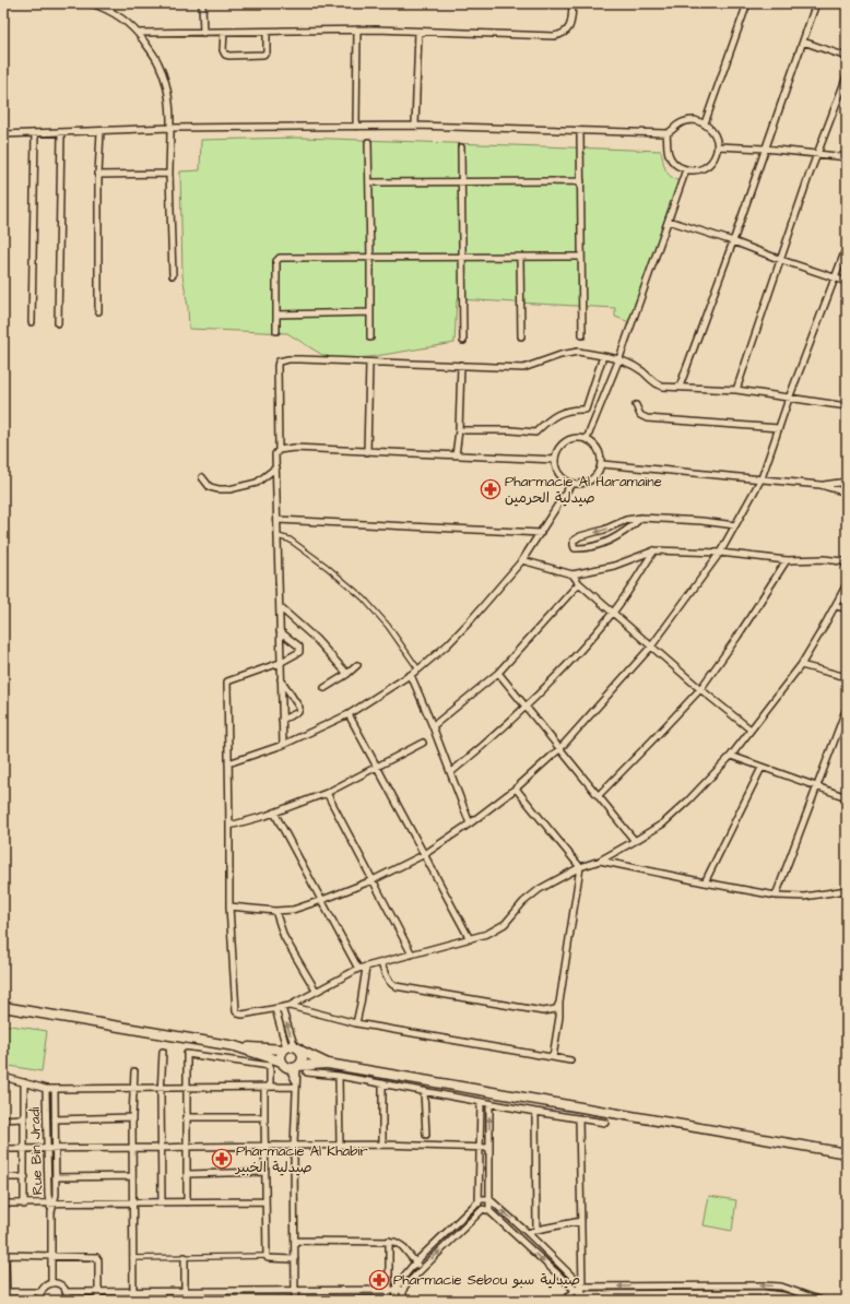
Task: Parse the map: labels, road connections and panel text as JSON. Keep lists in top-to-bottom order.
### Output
{
  "streets": {
    "street": ["Rue Bin Jradi"]
  },
  "places": {
    "pharmacy": ["Pharmacie Al Haramaine صيدلية الحرمين", "Pharmacie Al Khabir صيدلية الخبير", "Pharmacie Sebou صيدلية سبو"]
  }
}
